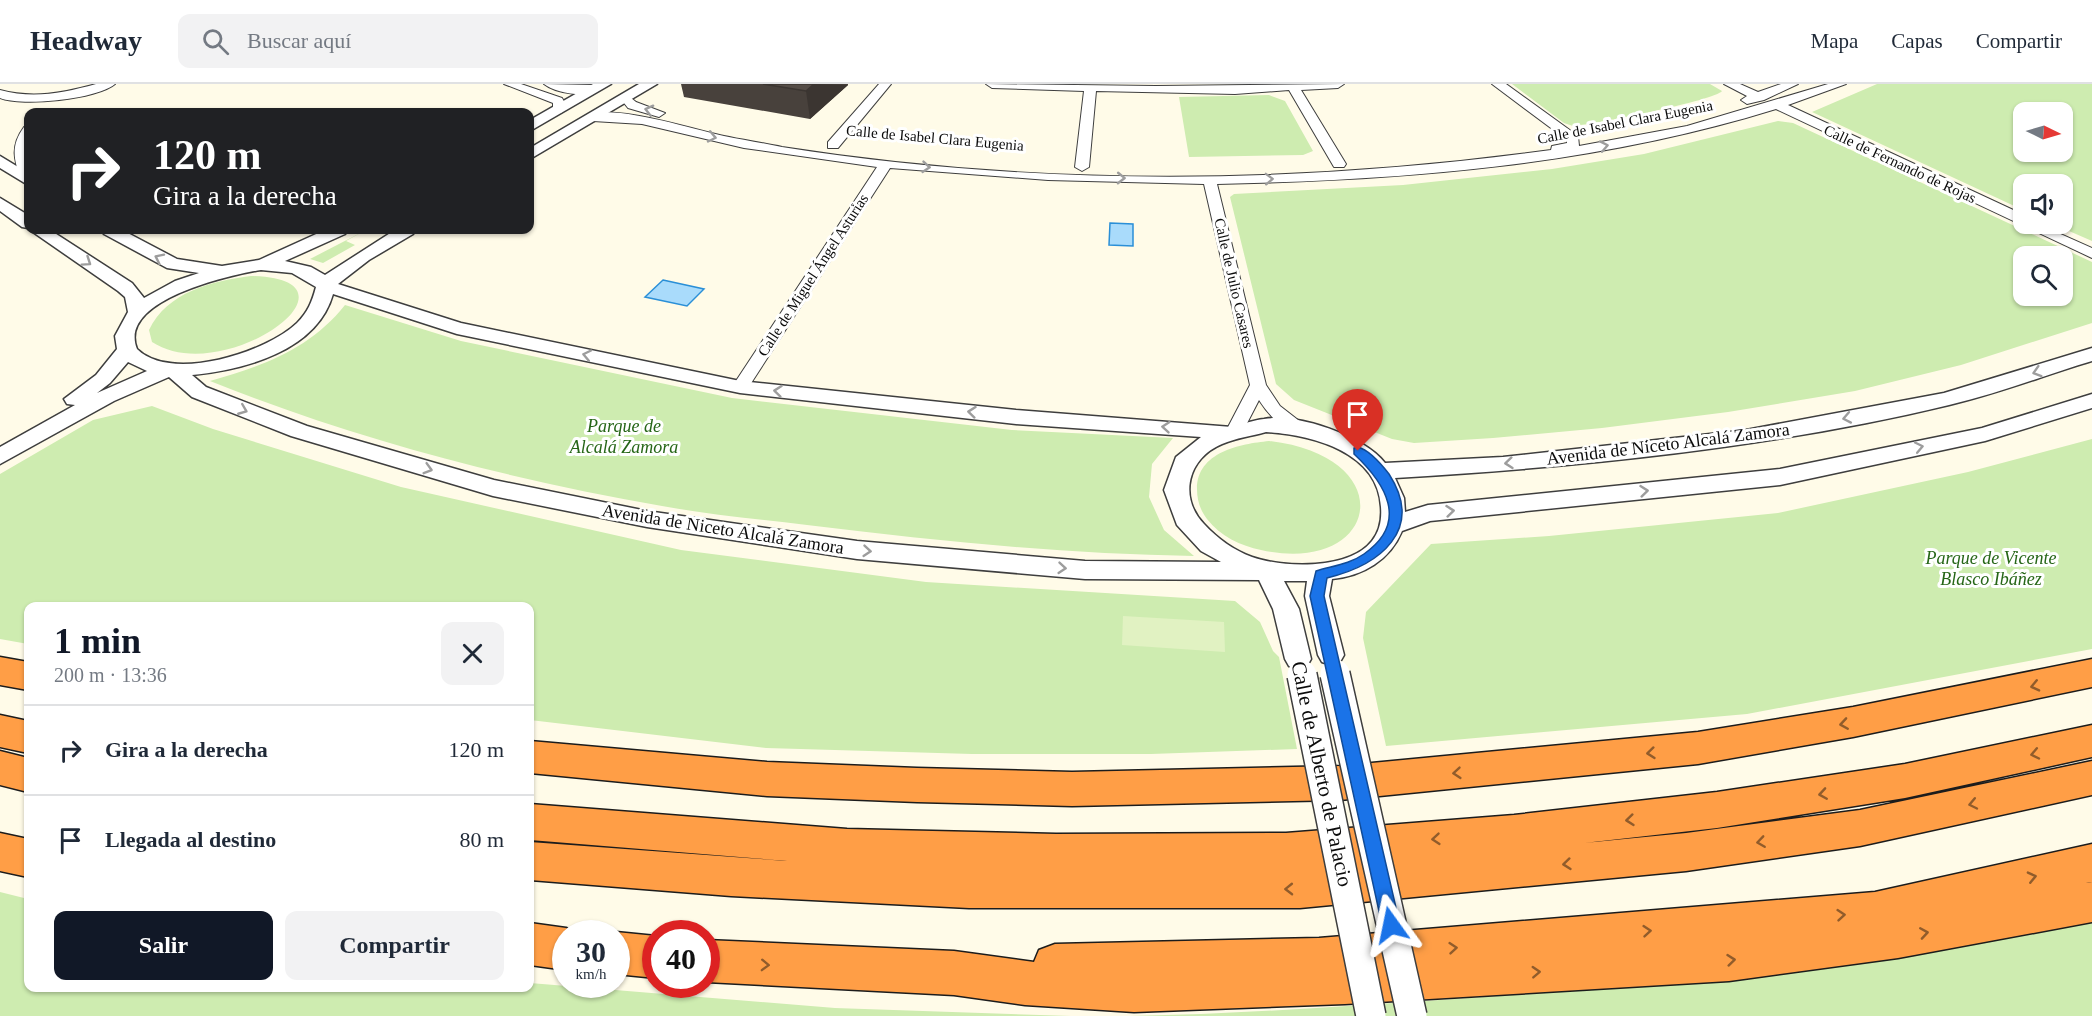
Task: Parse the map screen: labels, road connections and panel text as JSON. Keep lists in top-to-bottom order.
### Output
{
  "streets": {
    "street": [
      "Calle de Isabel Clara Eugenia",
      "Calle de Fernando de Rojas",
      "Calle de Miguel Ángel Asturias",
      "Calle de Julio Casares",
      "Avenida de Niceto Alcalá Zamora",
      "Calle de Alberto de Palacio"
    ]
  },
  "crossings": [
    ["Calle de Isabel Clara Eugenia", "Calle de Fernando de Rojas"],
    ["Calle de Isabel Clara Eugenia", "Calle de Miguel Ángel Asturias"],
    ["Calle de Isabel Clara Eugenia", "Calle de Julio Casares"],
    ["Calle de Julio Casares", "Avenida de Niceto Alcalá Zamora"],
    ["Calle de Julio Casares", "Calle de Alberto de Palacio"],
    ["Avenida de Niceto Alcalá Zamora", "Calle de Alberto de Palacio"]
  ],
  "parks": ["Parque de Alcalá Zamora", "Parque de Vicente Blasco Ibáñez"],
  "north": "right",
  "page": {
    "header": "Headway",
    "search": "Buscar aquí",
    "nav": ["Mapa", "Capas", "Compartir"],
    "turn": ["120 m", "Gira a la derecha"],
    "heading": ["1 min", "200 m · 13:36"],
    "list": [
      {
        "name": "Gira a la derecha",
        "value": "120 m"
      },
      {
        "name": "Llegada al destino",
        "value": "80 m"
      }
    ],
    "buttons": ["Salir", "Compartir"],
    "speed": "30 km/h",
    "limit": "40"
  }
}
